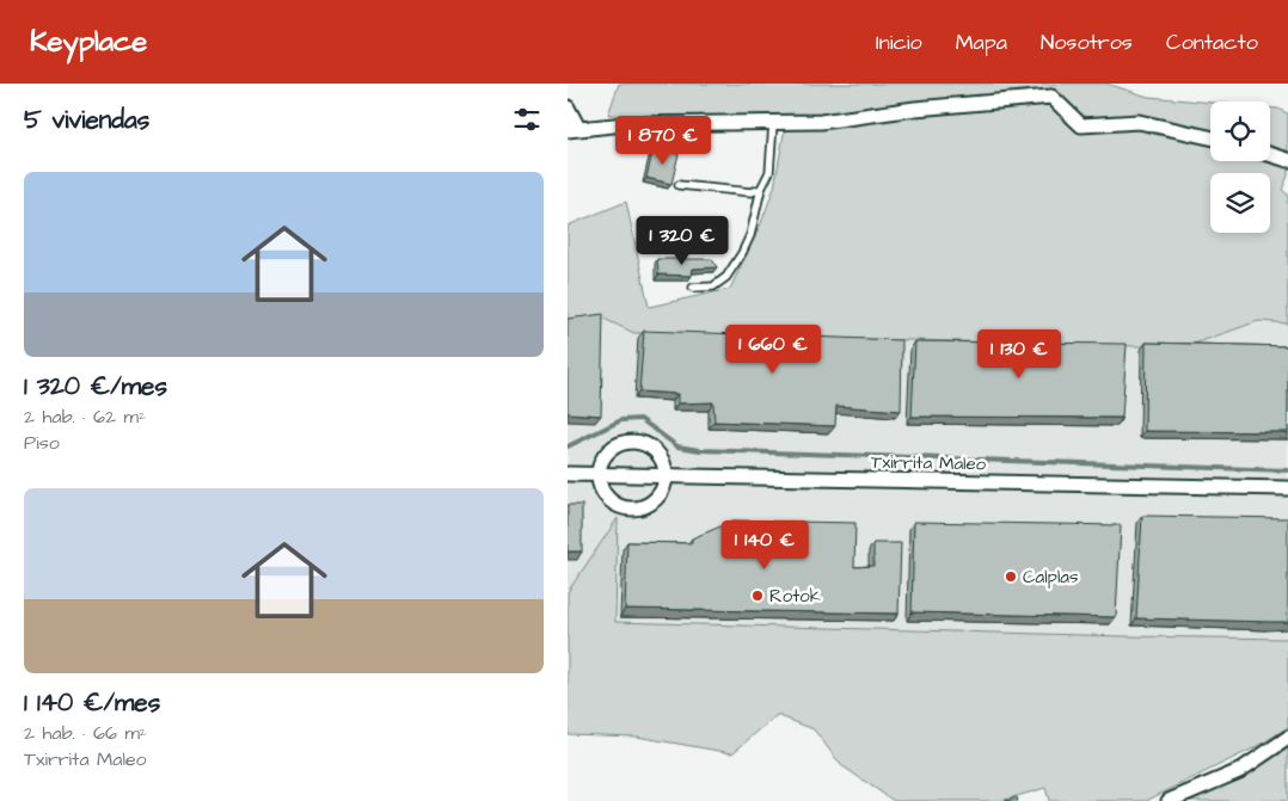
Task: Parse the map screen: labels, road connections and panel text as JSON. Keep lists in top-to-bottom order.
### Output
{
  "streets": {
    "street": ["Txirrita Maleo"]
  },
  "places": ["Calplas", "Rotok"],
  "page": {
    "header": "Keyplace",
    "nav": [
      "Inicio",
      "Mapa",
      "Nosotros",
      "Contacto"
    ],
    "heading": "5 viviendas",
    "price": [
      "1 870 €",
      "1 320 €",
      "1 660 €",
      "1 130 €",
      "1 140 €"
    ],
    "list": [
      {
        "name": "1 320 €/mes",
        "note": "2 hab. · 62 m² · Piso"
      },
      {
        "name": "1 140 €/mes",
        "note": "2 hab. · 66 m² · Txirrita Maleo"
      }
    ]
  }
}
